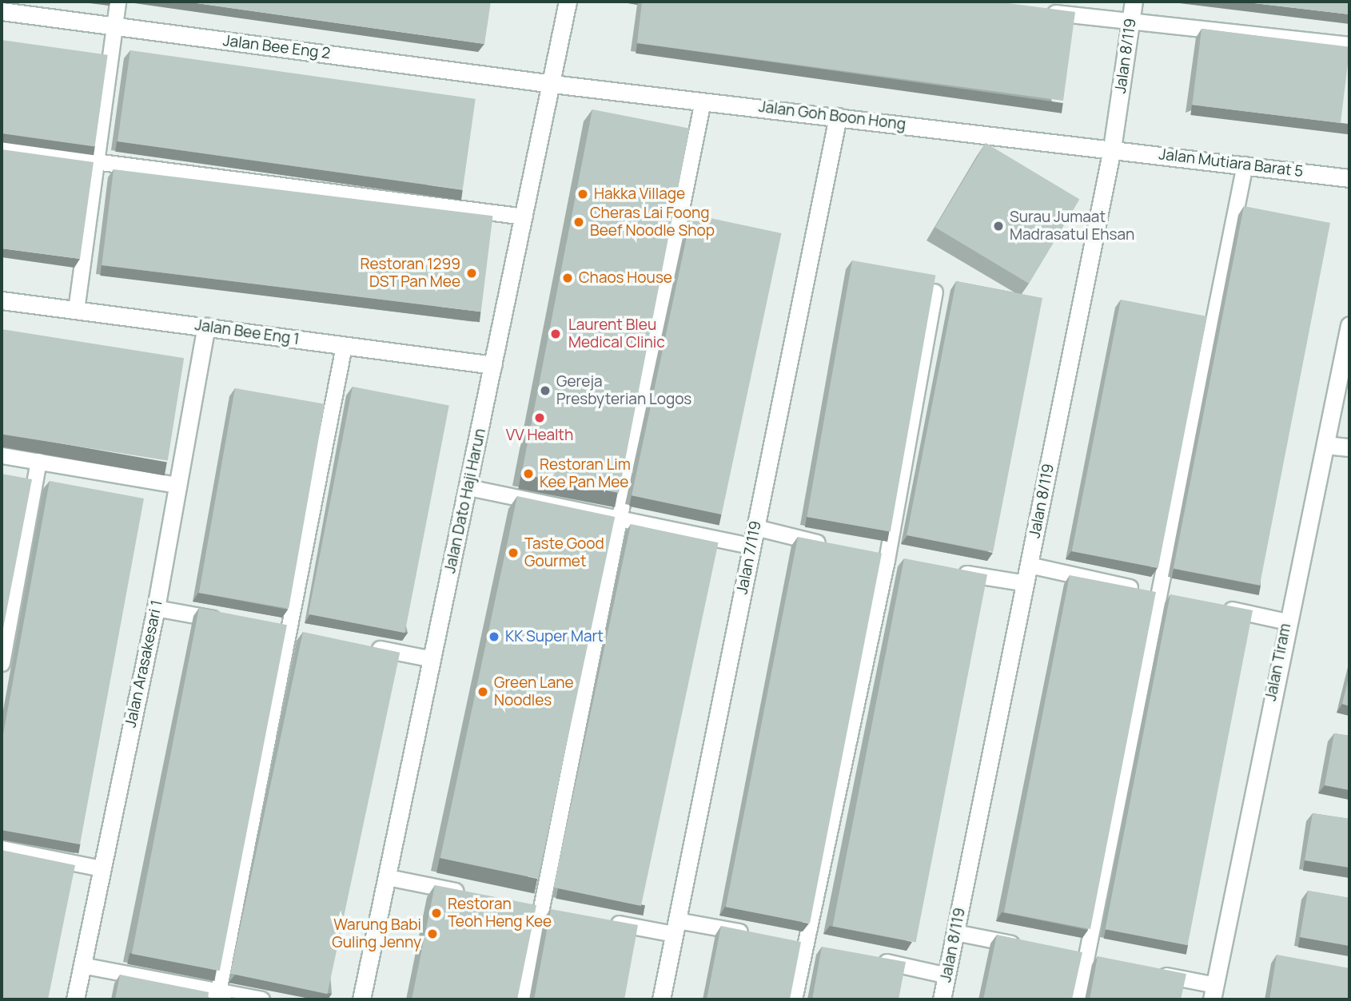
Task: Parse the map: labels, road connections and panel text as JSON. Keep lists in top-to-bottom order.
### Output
{
  "streets": {
    "street": [
      "Jalan Bee Eng 2",
      "Jalan 8/119",
      "Jalan Goh Boon Hong",
      "Jalan Mutiara Barat 5",
      "Jalan Bee Eng 1",
      "Jalan Dato Haji Harun",
      "Jalan 7/119",
      "Jalan Tiram",
      "Jalan Arasakesari 1"
    ]
  },
  "crossings": [
    ["Jalan Bee Eng 2", "Jalan Goh Boon Hong"],
    ["Jalan Bee Eng 2", "Jalan Dato Haji Harun"],
    ["Jalan 8/119", "Jalan Goh Boon Hong"],
    ["Jalan 8/119", "Jalan Mutiara Barat 5"],
    ["Jalan Goh Boon Hong", "Jalan Mutiara Barat 5"],
    ["Jalan Goh Boon Hong", "Jalan Dato Haji Harun"],
    ["Jalan Goh Boon Hong", "Jalan 7/119"],
    ["Jalan Bee Eng 1", "Jalan Dato Haji Harun"],
    ["Jalan Bee Eng 1", "Jalan Arasakesari 1"]
  ],
  "places": [
    "Hakka Village",
    "Cheras Lai Foong Beef Noodle Shop",
    "Surau Jumaat Madrasatul Ehsan",
    "Restoran 1299 DST Pan Mee",
    "Chaos House",
    "Laurent Bleu Medical Clinic",
    "Gereja Presbyterian Logos",
    "VV Health",
    "Restoran Lim Kee Pan Mee",
    "Taste Good Gourmet",
    "KK Super Mart",
    "Green Lane Noodles",
    "Restoran Teoh Heng Kee",
    "Warung Babi Guling Jenny"
  ]
}
